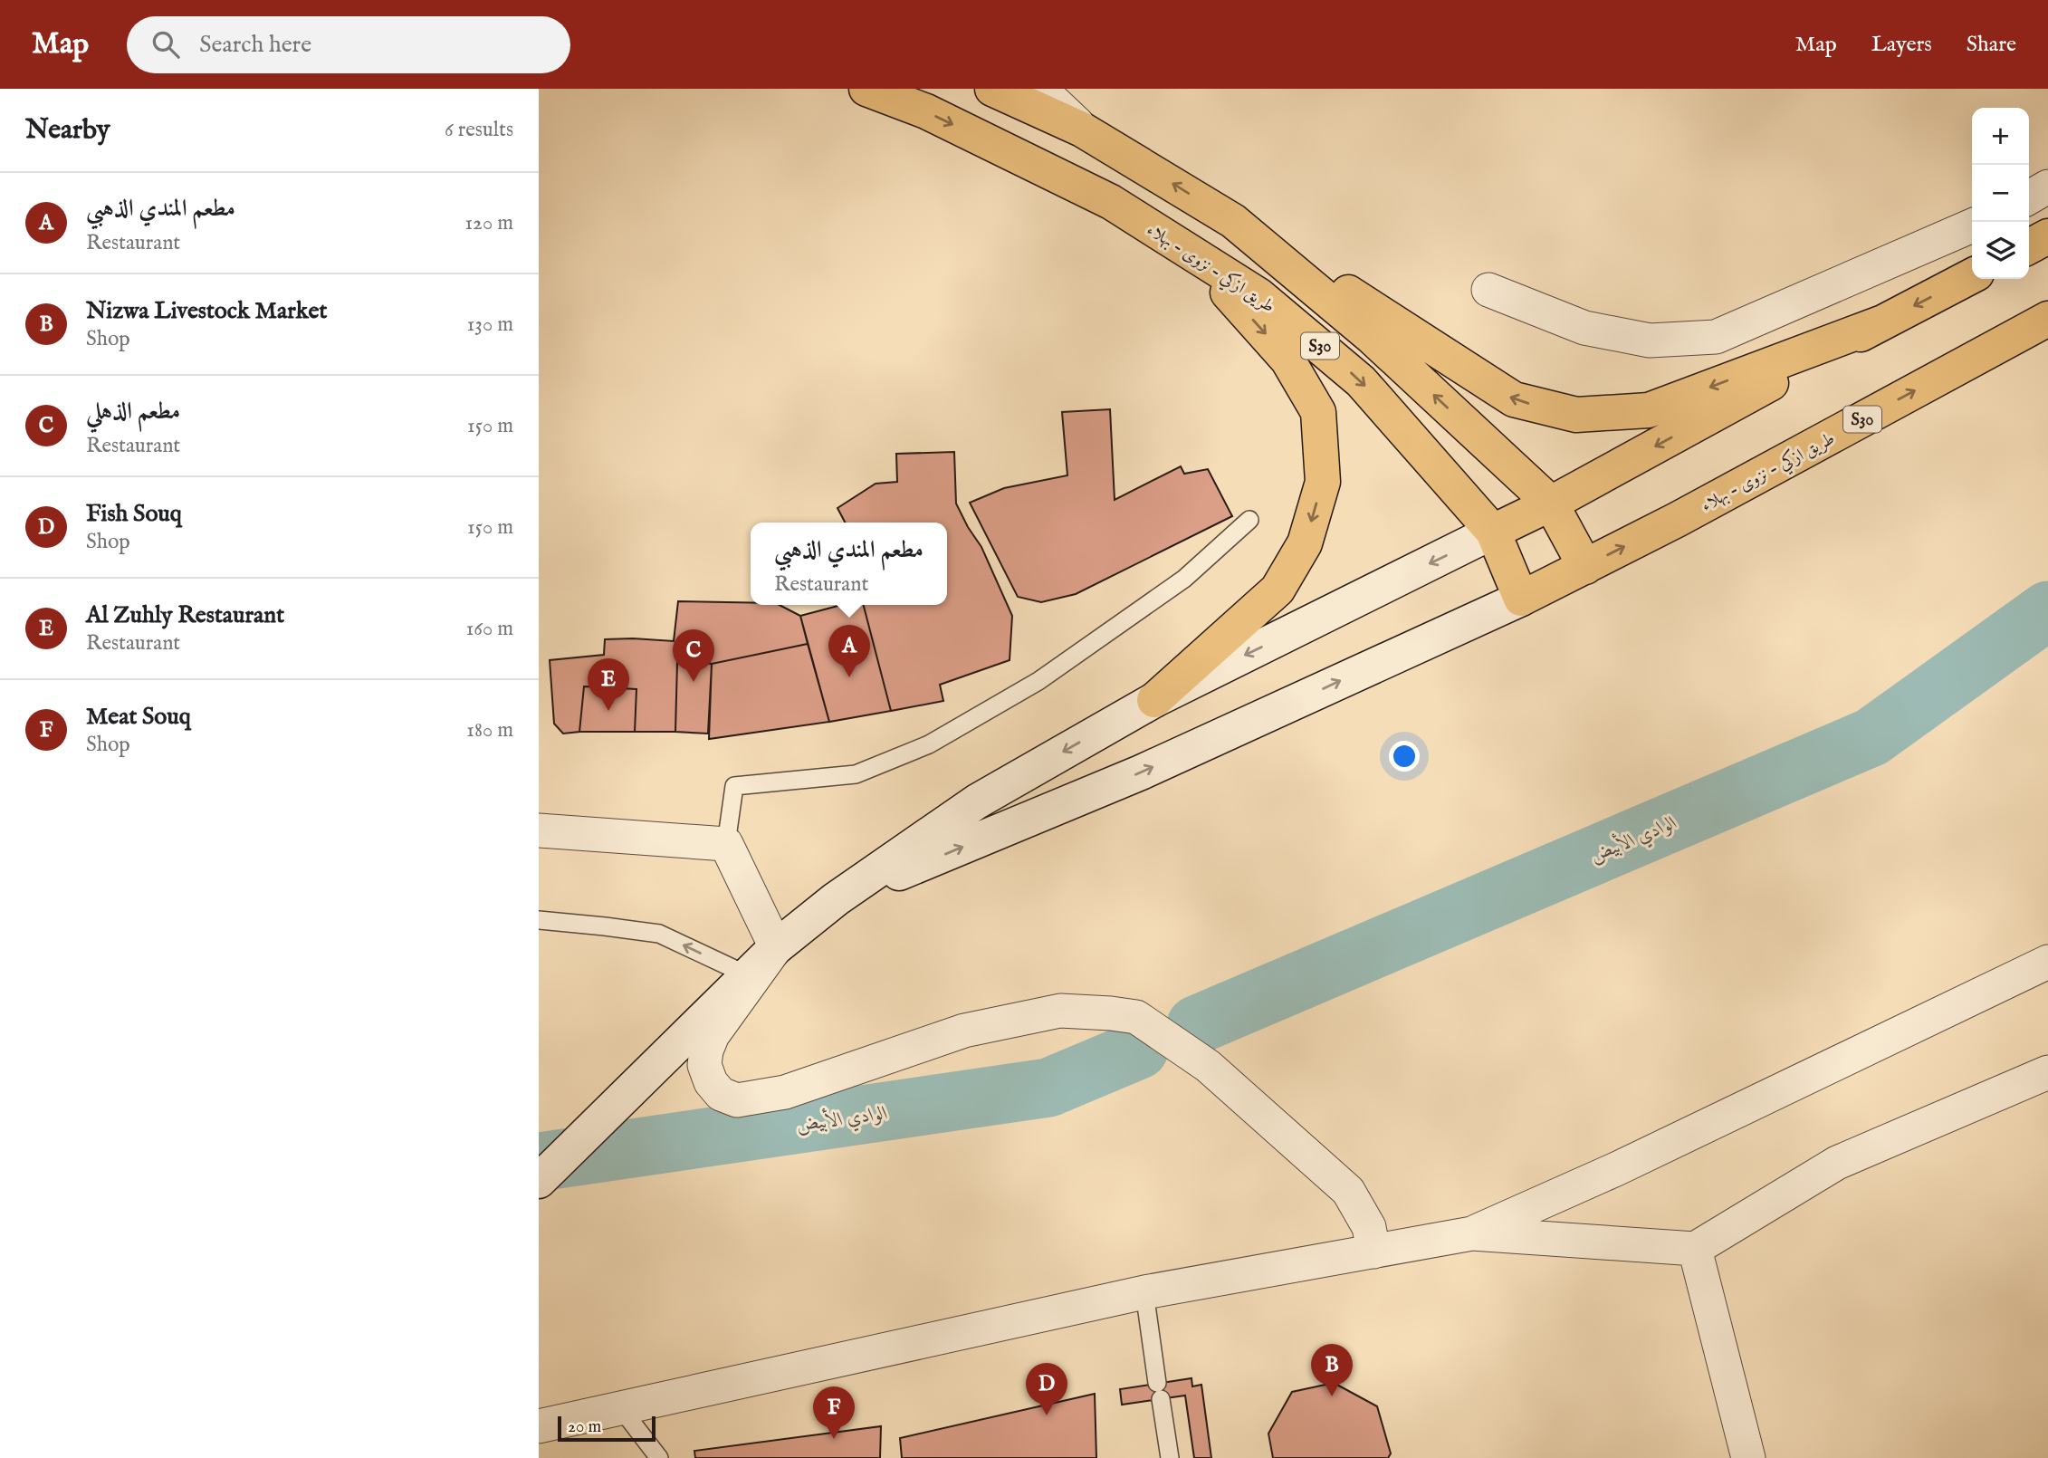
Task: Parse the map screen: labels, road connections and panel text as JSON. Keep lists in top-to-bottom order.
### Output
{
  "streets": {
    "main road": ["طريق ازكي - نزوى - بهلاء", "S30"]
  },
  "crossings": [
    ["طريق ازكي - نزوى - بهلاء", "S30"]
  ],
  "water": ["الوادي الأبيض"],
  "scale_bar": "20 m",
  "page": {
    "header": "Map",
    "search": "Search here",
    "nav": ["Map", "Layers", "Share"],
    "heading": ["Nearby", "6 results"],
    "map_buttons": ["+", "−"],
    "list": [
      {
        "mark": "A",
        "name": "مطعم المندي الذهبي",
        "note": "Restaurant",
        "value": "120 m"
      },
      {
        "mark": "B",
        "name": "Nizwa Livestock Market",
        "note": "Shop",
        "value": "130 m"
      },
      {
        "mark": "C",
        "name": "مطعم الذهلي",
        "note": "Restaurant",
        "value": "150 m"
      },
      {
        "mark": "D",
        "name": "Fish Souq",
        "note": "Shop",
        "value": "150 m"
      },
      {
        "mark": "E",
        "name": "Al Zuhly Restaurant",
        "note": "Restaurant",
        "value": "160 m"
      },
      {
        "mark": "F",
        "name": "Meat Souq",
        "note": "Shop",
        "value": "180 m"
      }
    ],
    "popup": ["مطعم المندي الذهبي", "Restaurant"],
    "pins": [
      "A",
      "C",
      "E",
      "B",
      "D",
      "F"
    ],
    "scale": "20 m"
  }
}
